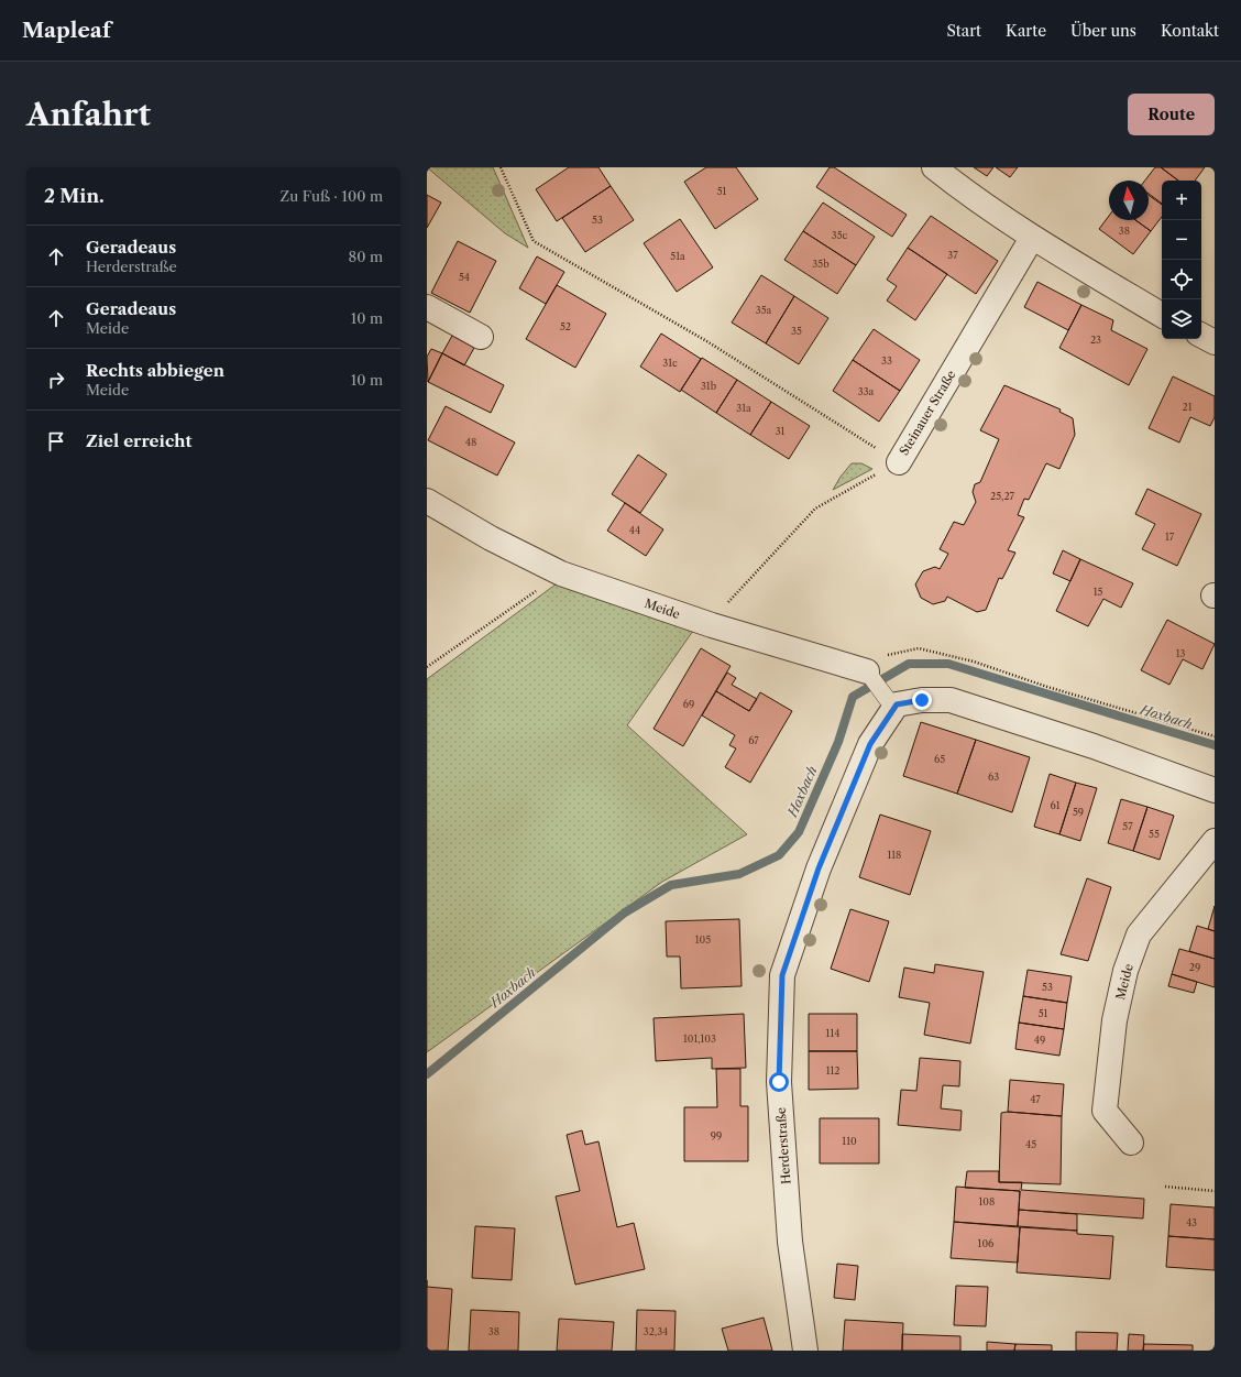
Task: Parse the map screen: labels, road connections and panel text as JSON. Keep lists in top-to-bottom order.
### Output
{
  "streets": {
    "street": ["Steinauer Straße", "Meide", "Herderstraße"]
  },
  "crossings": [
    ["Steinauer Straße", "Meide"]
  ],
  "water": ["Hoxbach"],
  "house_numbers": [
    "51",
    "53",
    "38",
    "35c",
    "37",
    "51a",
    "35b",
    "54",
    "35a",
    "52",
    "35",
    "23",
    "33",
    "31c",
    "31b",
    "33a",
    "21",
    "31a",
    "31",
    "48",
    "25,27",
    "44",
    "17",
    "15",
    "13",
    "69",
    "67",
    "65",
    "63",
    "61",
    "59",
    "57",
    "55",
    "118",
    "105",
    "29",
    "53",
    "51",
    "114",
    "101,103",
    "49",
    "112",
    "47",
    "99",
    "110",
    "45",
    "108",
    "43",
    "106",
    "38",
    "32,34"
  ],
  "north": "top",
  "page": {
    "header": "Mapleaf",
    "nav": [
      "Start",
      "Karte",
      "Über uns",
      "Kontakt"
    ],
    "buttons": "Route",
    "title": "Anfahrt",
    "heading": ["2 Min.", "Zu Fuß · 100 m"],
    "map_buttons": ["+", "−"],
    "list": [
      ["Geradeaus", "Herderstraße", "80 m"],
      ["Geradeaus", "Meide", "10 m"],
      ["Rechts abbiegen", "Meide", "10 m"],
      "Ziel erreicht"
    ]
  }
}
